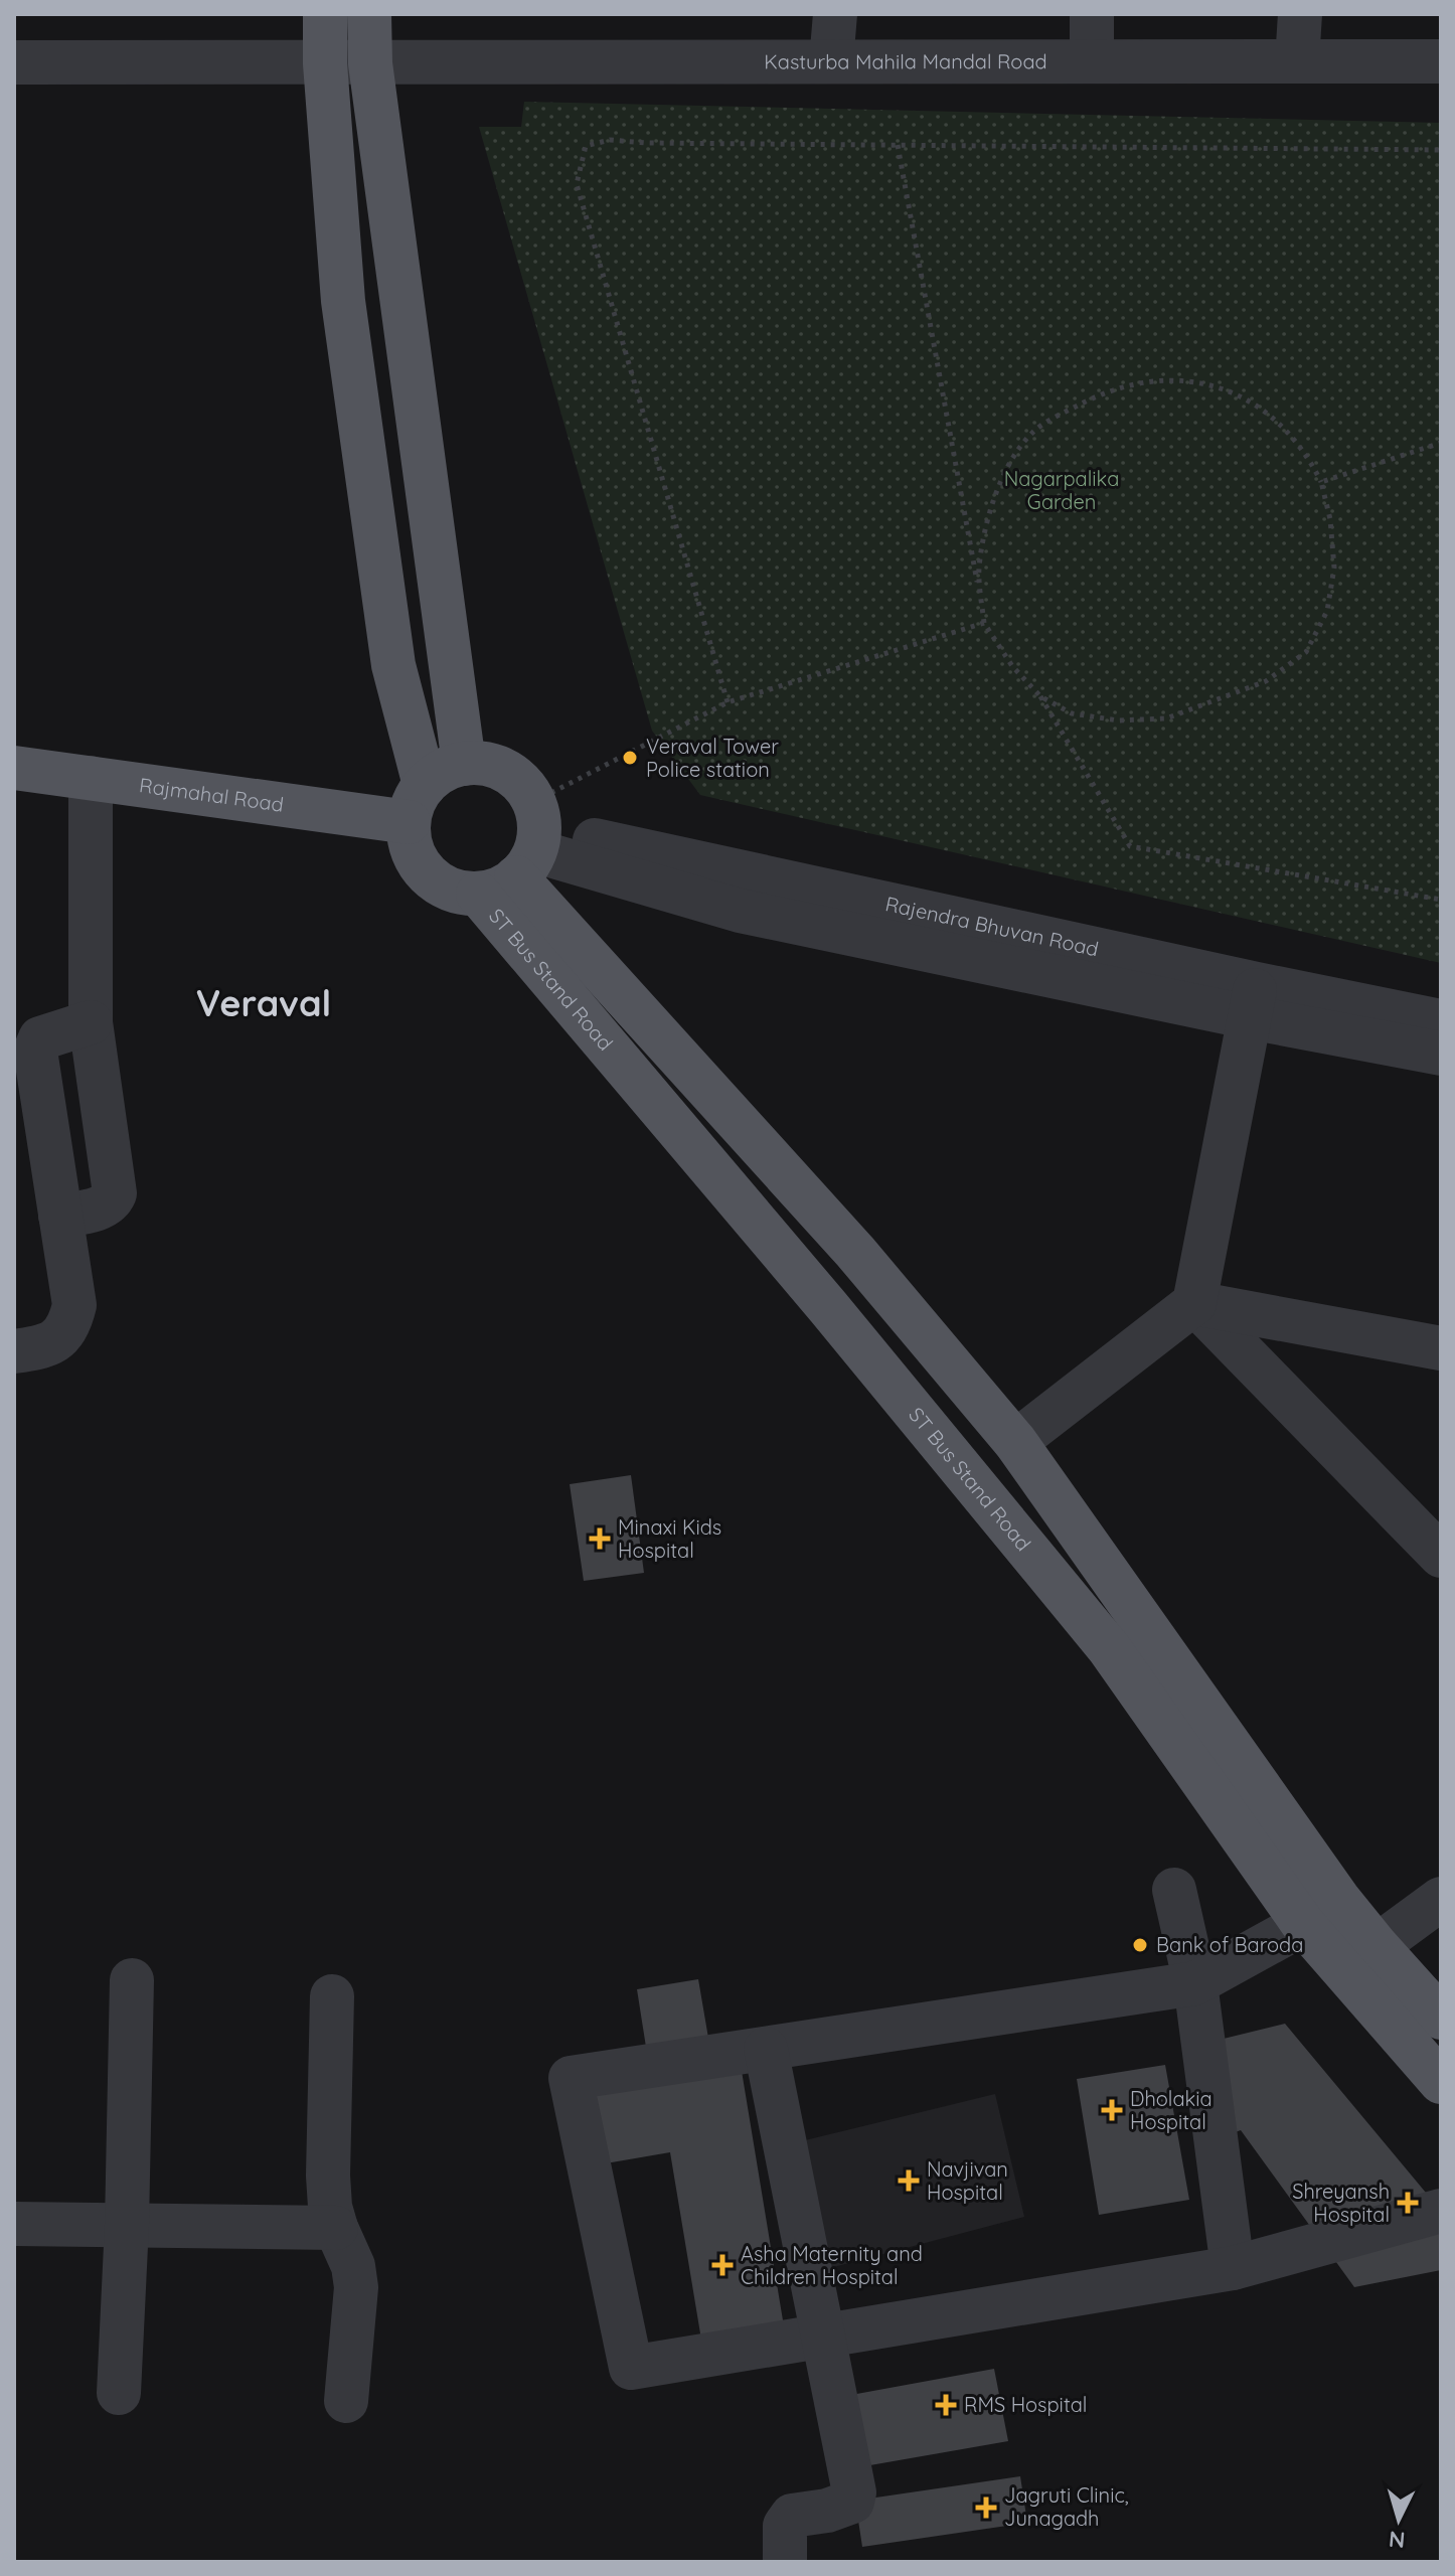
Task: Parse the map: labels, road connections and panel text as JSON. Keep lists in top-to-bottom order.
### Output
{
  "streets": {
    "main road": ["Rajmahal Road", "ST Bus Stand Road"],
    "street": ["Kasturba Mahila Mandal Road", "Rajendra Bhuvan Road"]
  },
  "crossings": [
    ["Rajmahal Road", "Rajendra Bhuvan Road"],
    ["Rajmahal Road", "ST Bus Stand Road"],
    ["Rajendra Bhuvan Road", "ST Bus Stand Road"]
  ],
  "districts": ["Veraval"],
  "parks": ["Nagarpalika Garden"],
  "places": {
    "other": ["Veraval Tower Police station", "Bank of Baroda"],
    "health": [
      "Minaxi Kids Hospital",
      "Dholakia Hospital",
      "Navjivan Hospital",
      "Shreyansh Hospital",
      "Asha Maternity and Children Hospital",
      "RMS Hospital",
      "Jagruti Clinic, Junagadh"
    ]
  },
  "north": "bottom"
}
